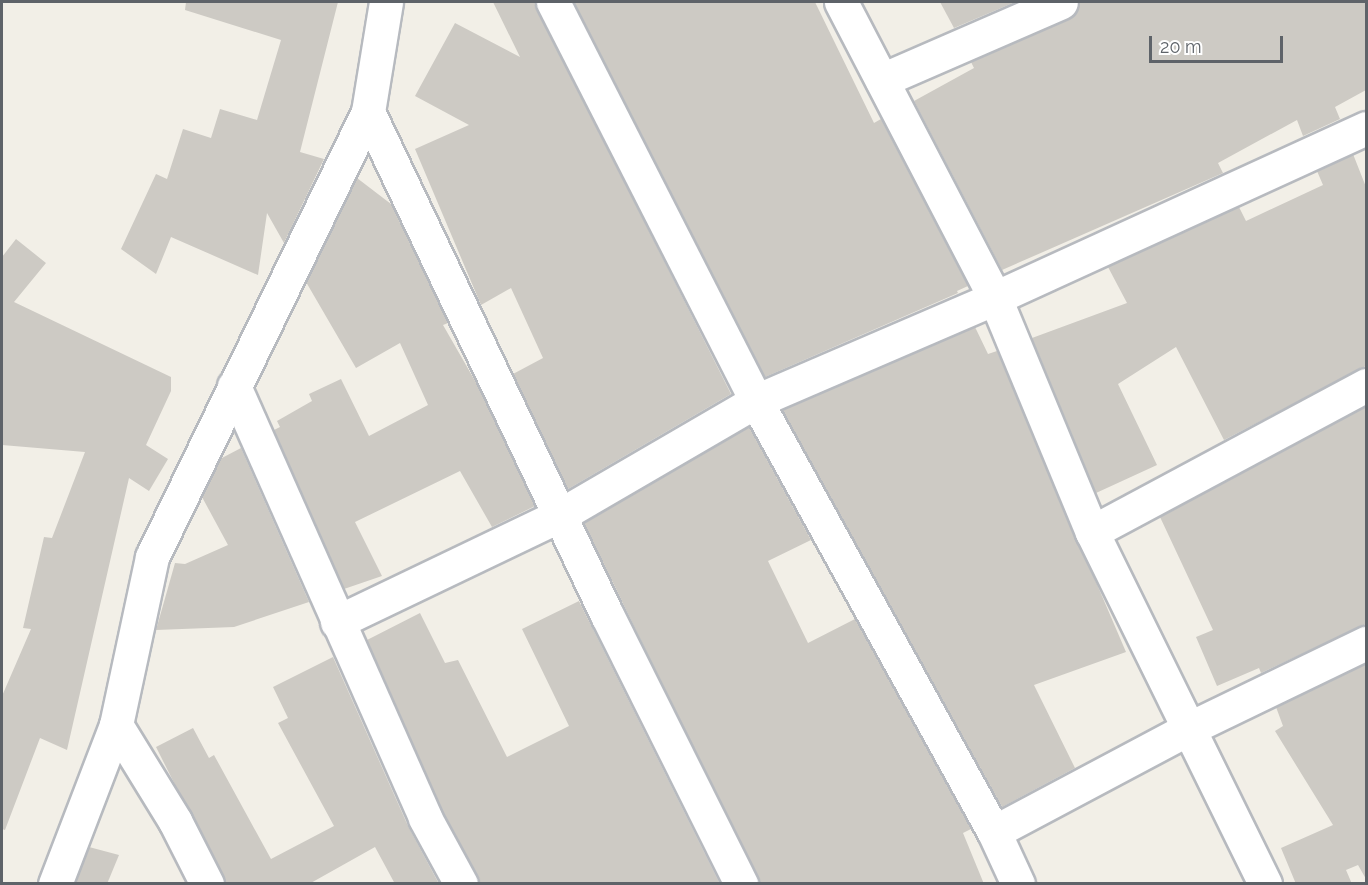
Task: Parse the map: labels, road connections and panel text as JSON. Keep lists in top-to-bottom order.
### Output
{
  "scale_bar": "20 m"
}
